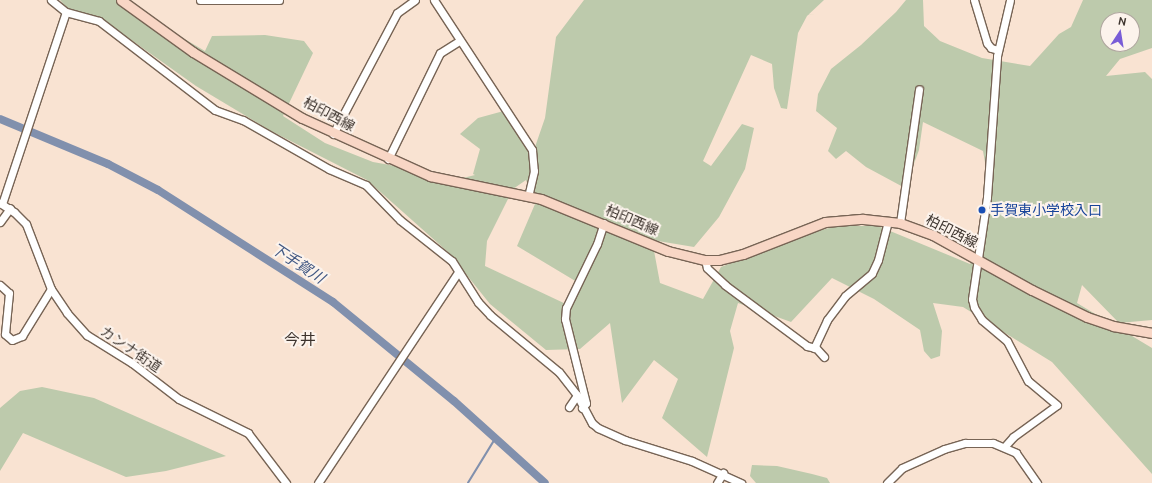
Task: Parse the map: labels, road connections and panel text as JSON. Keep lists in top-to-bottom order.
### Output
{
  "streets": {
    "main road": ["柏印西線"],
    "street": ["カンナ街道"]
  },
  "districts": ["今井"],
  "water": ["下手賀川"],
  "places": ["手賀東小学校入口"],
  "north": "top"
}
